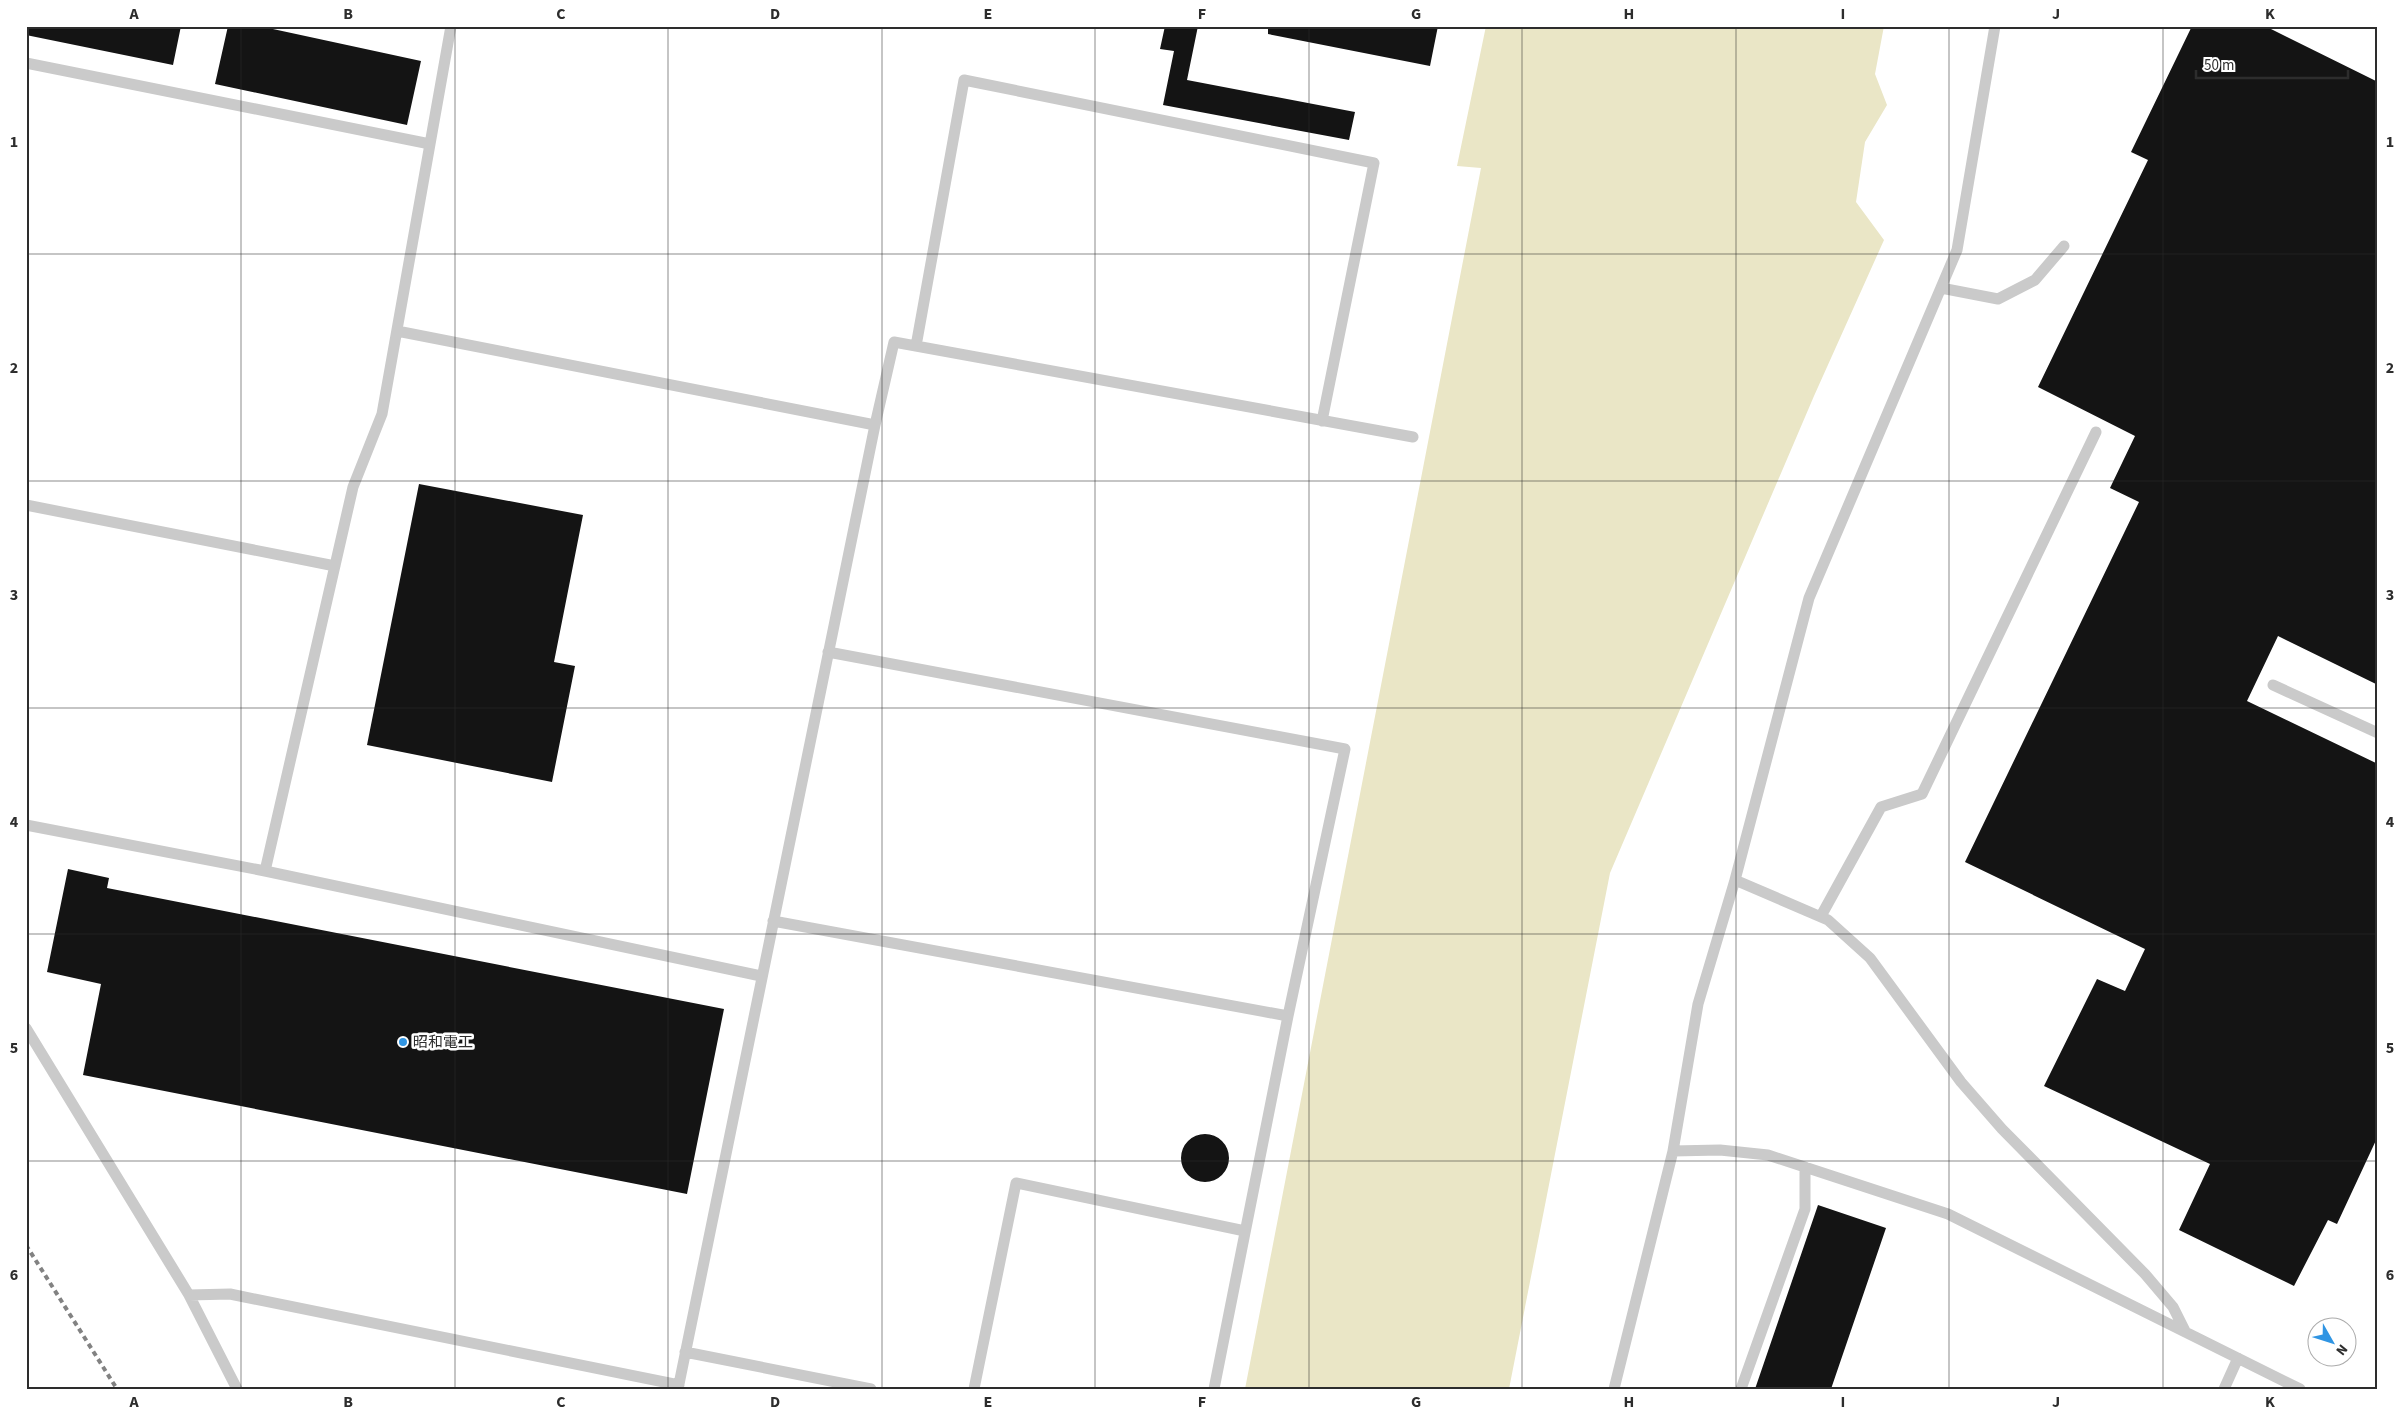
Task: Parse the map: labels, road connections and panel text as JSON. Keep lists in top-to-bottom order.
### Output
{
  "places": ["昭和電工"],
  "scale_bar": "50 m",
  "north": "bottom right",
  "grid": {
    "columns": [
      "A",
      "B",
      "C",
      "D",
      "E",
      "F",
      "G",
      "H",
      "I",
      "J",
      "K"
    ],
    "rows": [
      "1",
      "2",
      "3",
      "4",
      "5",
      "6"
    ]
  }
}
